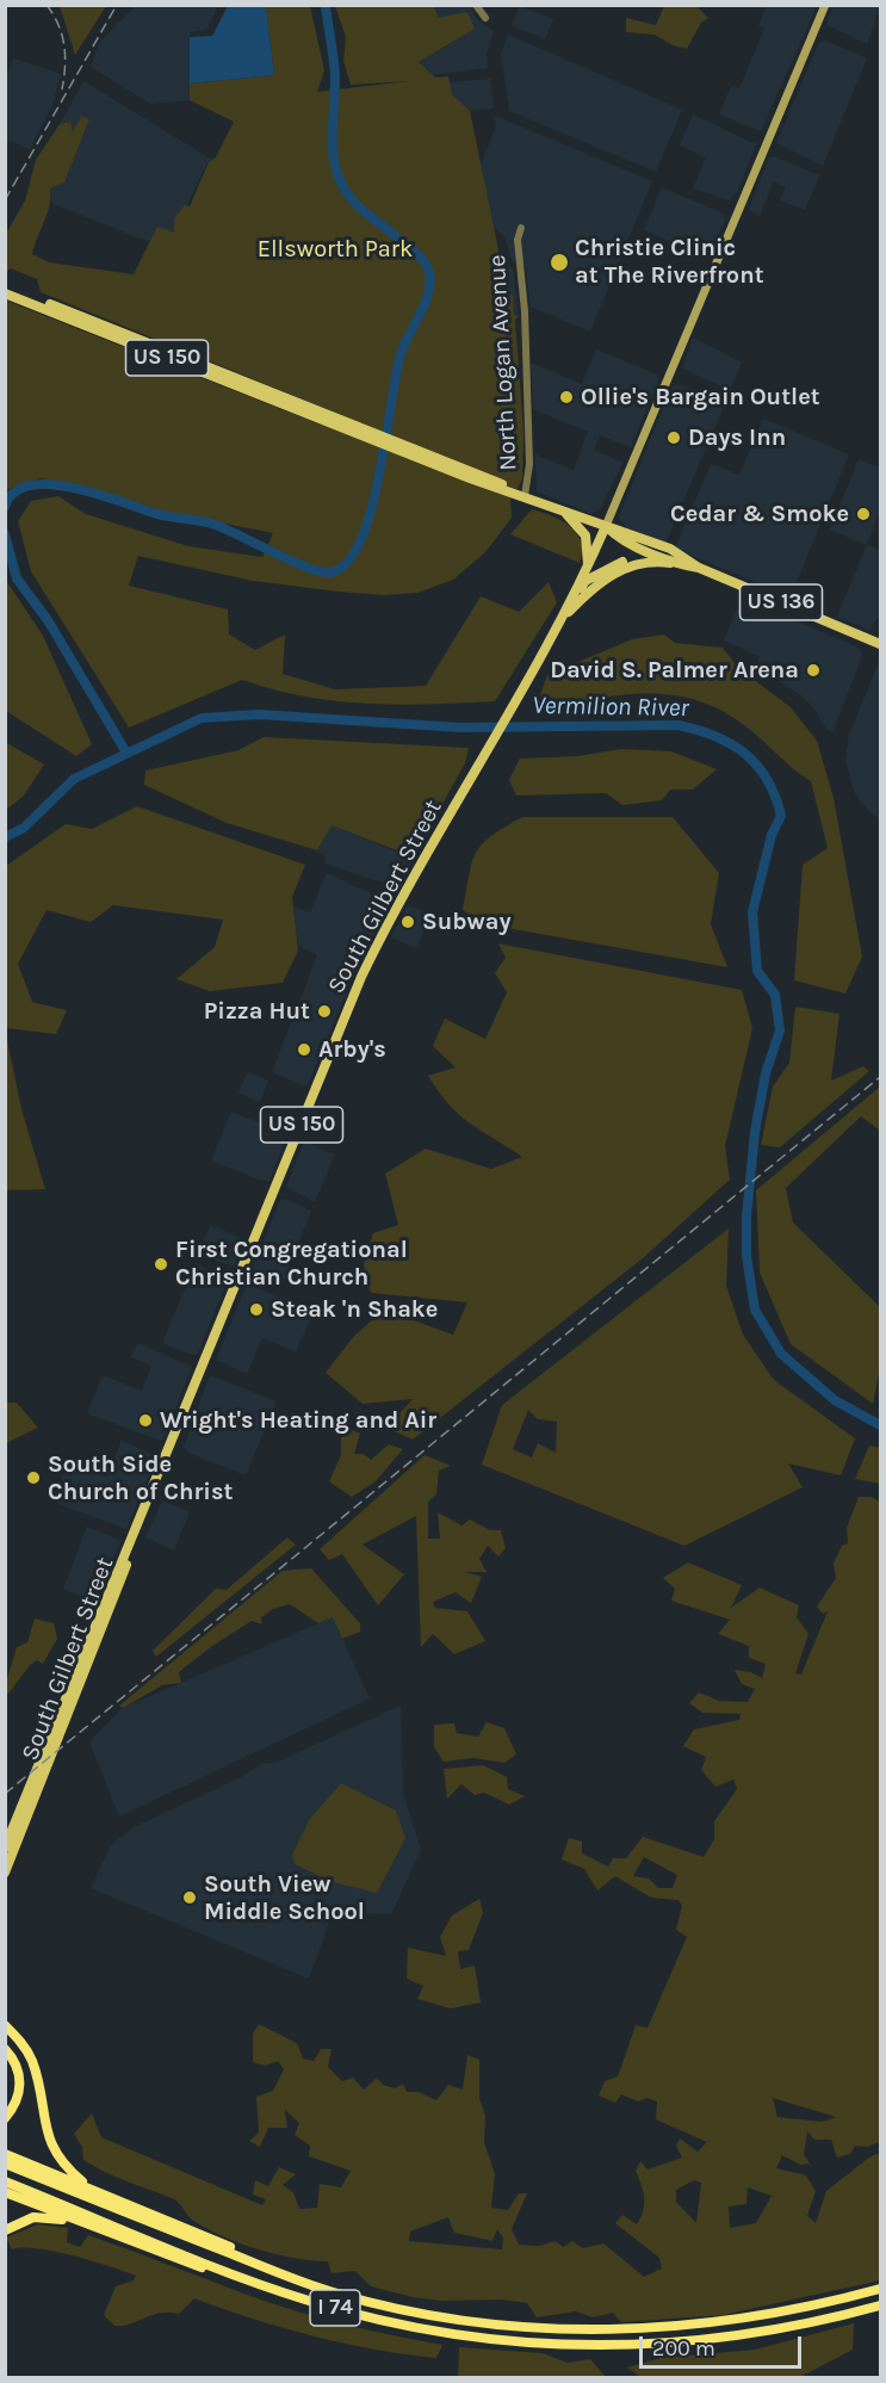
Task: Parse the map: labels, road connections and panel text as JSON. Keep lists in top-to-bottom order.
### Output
{
  "streets": {
    "highway": ["I 74"],
    "main road": ["US 150", "US 136", "South Gilbert Street"],
    "street": ["North Logan Avenue"]
  },
  "crossings": [
    ["US 150", "North Logan Avenue"],
    ["US 150", "US 136"],
    ["US 150", "South Gilbert Street"],
    ["US 136", "South Gilbert Street"]
  ],
  "water": ["Vermilion River"],
  "parks": ["Ellsworth Park"],
  "places": [
    "Christie Clinic at The Riverfront",
    "Ollie's Bargain Outlet",
    "Days Inn",
    "Cedar & Smoke",
    "David S. Palmer Arena",
    "Subway",
    "Pizza Hut",
    "Arby's",
    "First Congregational Christian Church",
    "Steak 'n Shake",
    "Wright's Heating and Air",
    "South Side Church of Christ",
    "South View Middle School"
  ],
  "scale_bar": "200 m"
}
